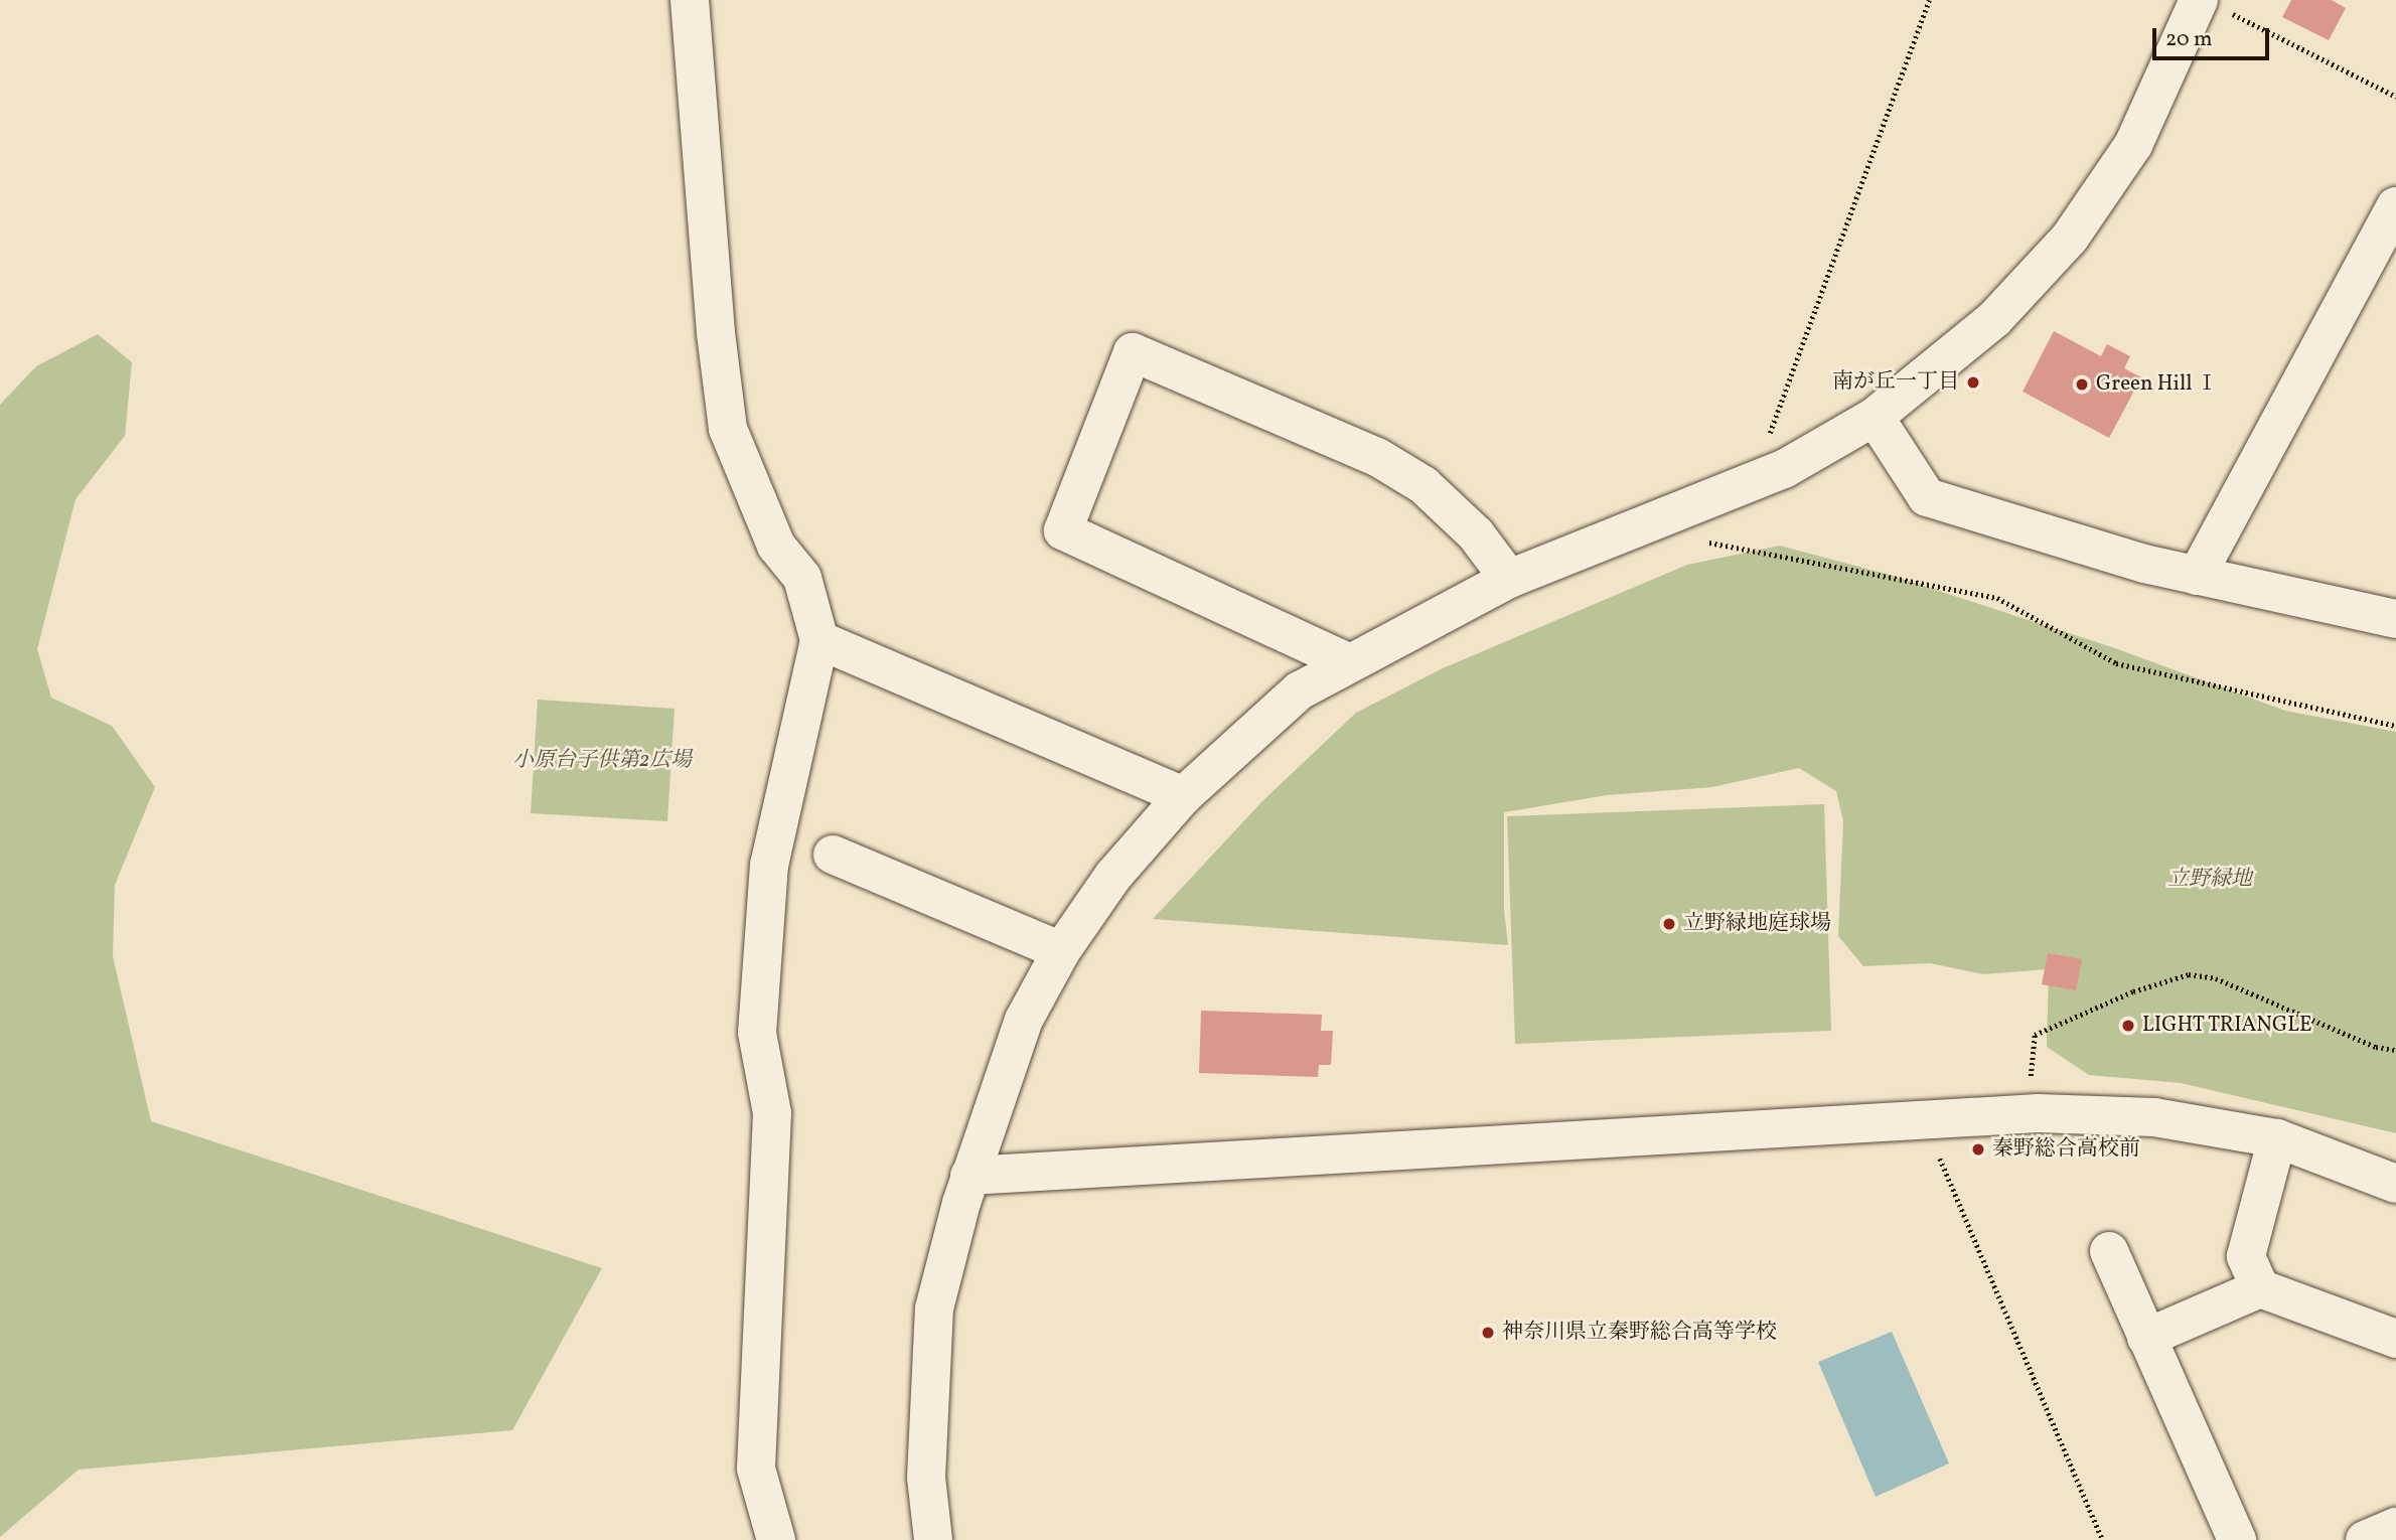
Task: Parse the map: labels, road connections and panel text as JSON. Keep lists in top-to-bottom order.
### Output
{
  "parks": ["小原台子供第2広場", "立野緑地"],
  "places": [
    "南が丘一丁目",
    "Green Hill Ⅰ",
    "立野緑地庭球場",
    "LIGHT TRIANGLE",
    "秦野総合高校前",
    "神奈川県立秦野総合高等学校"
  ],
  "scale_bar": "20 m"
}
